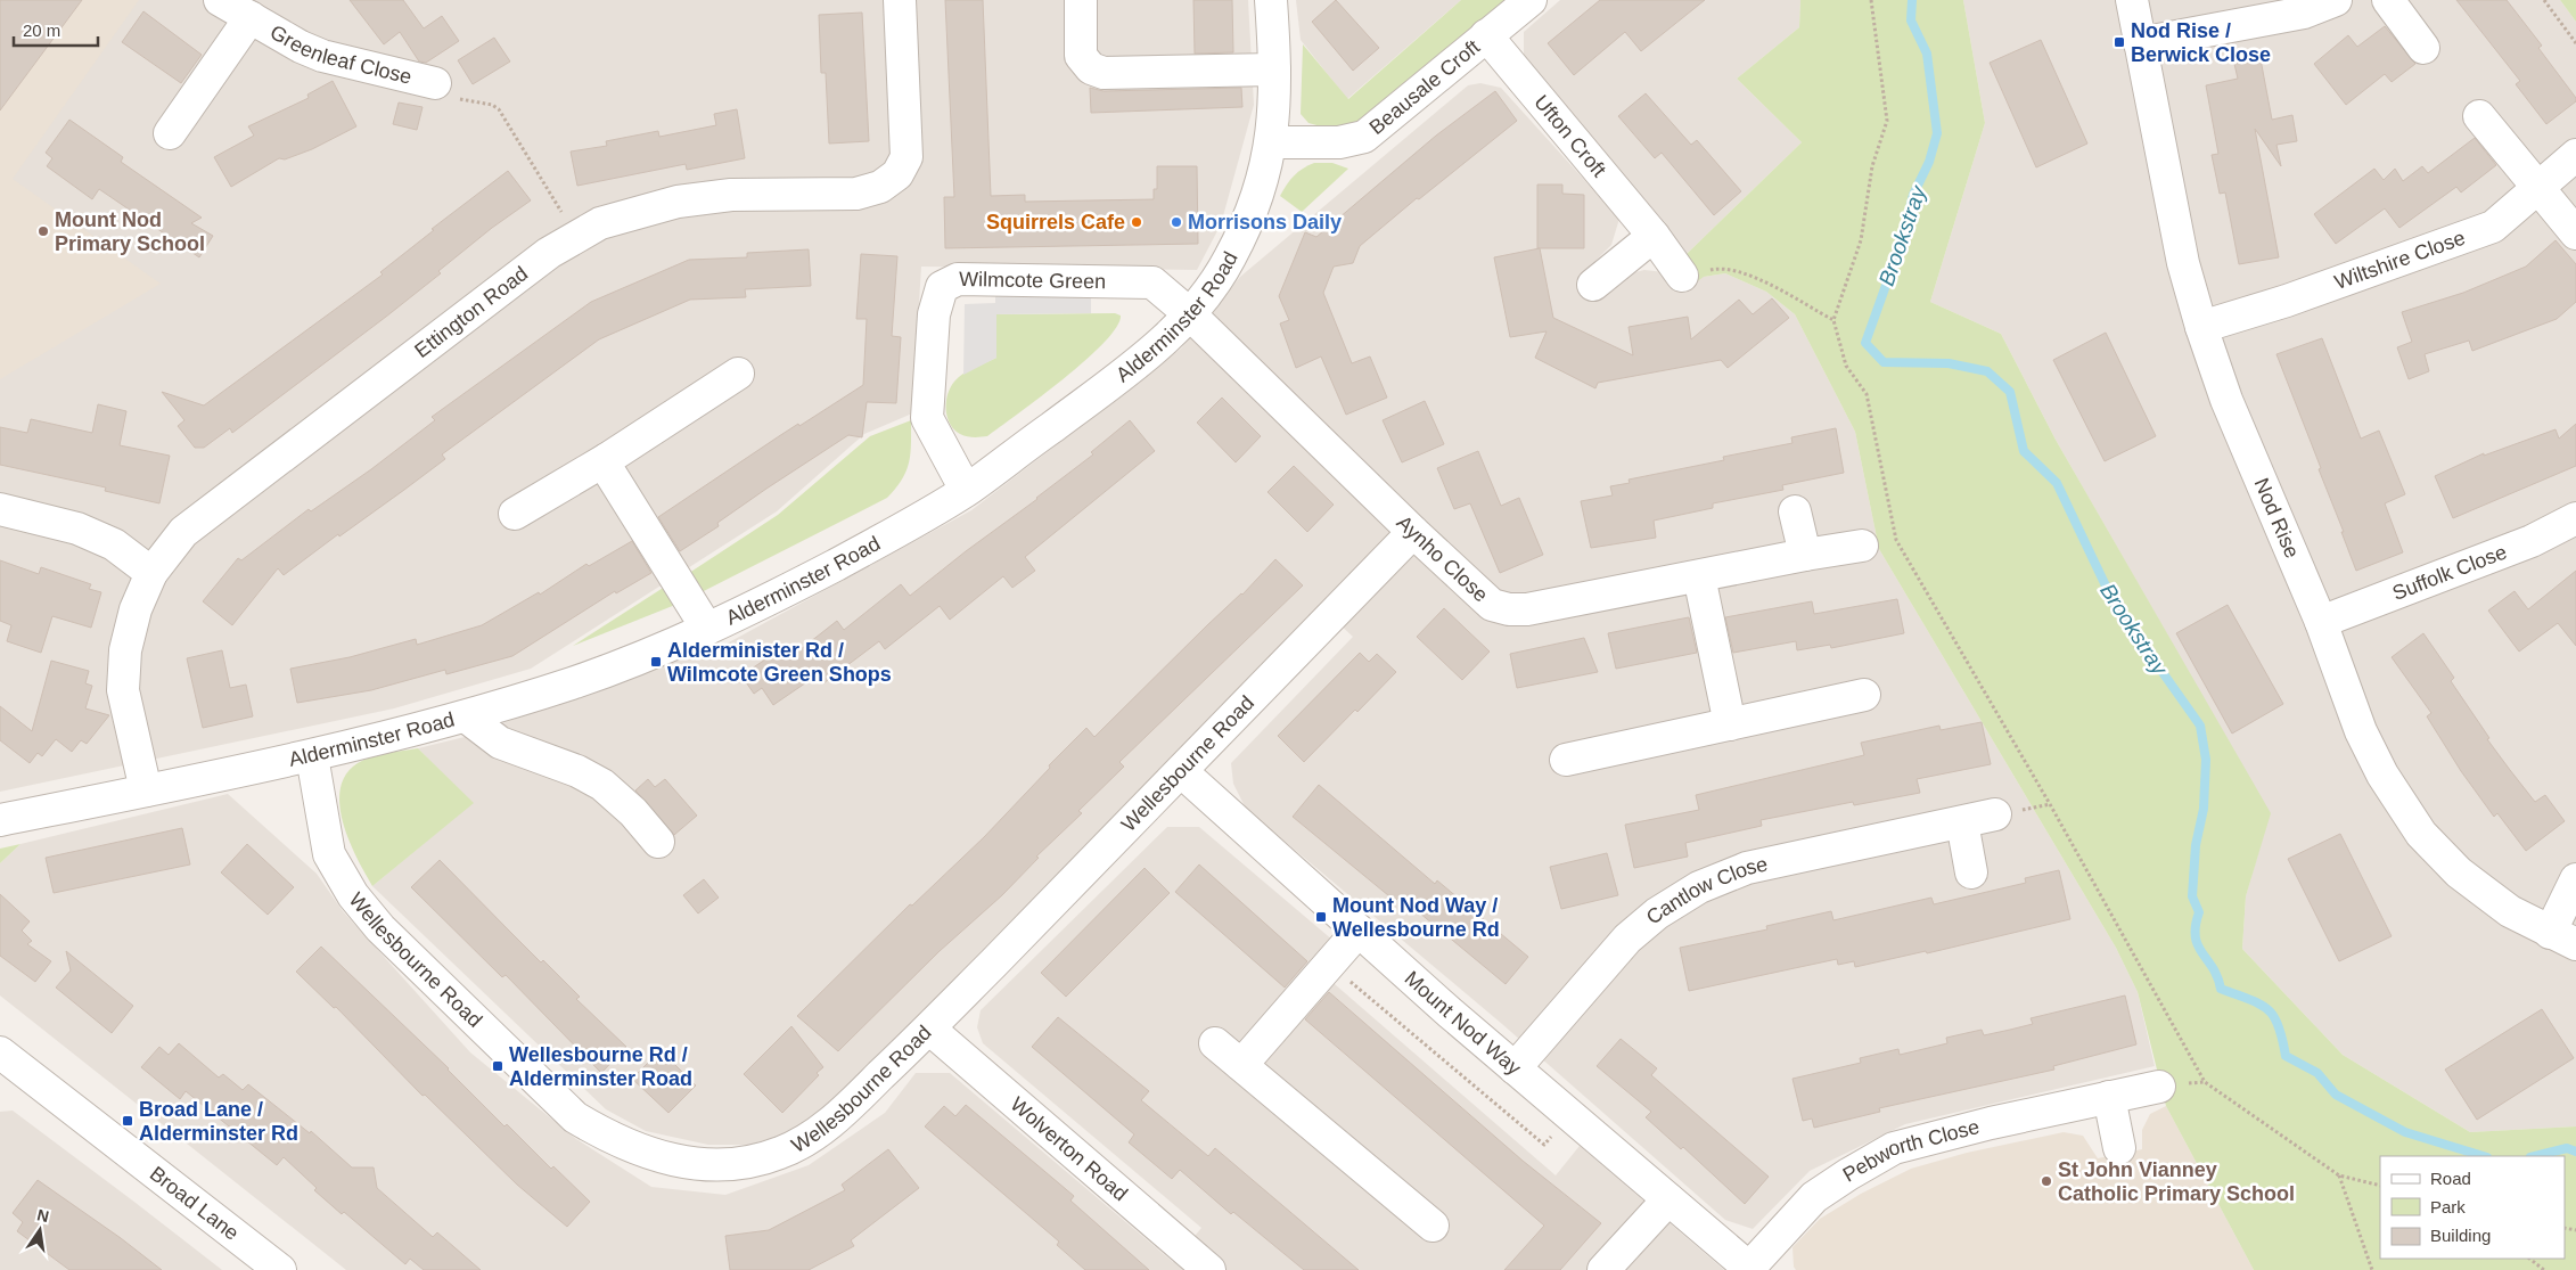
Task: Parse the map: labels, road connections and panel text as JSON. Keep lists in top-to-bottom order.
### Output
{
  "streets": {
    "street": [
      "Greenleaf Close",
      "Beausale Croft",
      "Ufton Croft",
      "Wiltshire Close",
      "Wilmcote Green",
      "Ettington Road",
      "Alderminster Road",
      "Nod Rise",
      "Aynho Close",
      "Suffolk Close",
      "Wellesbourne Road",
      "Cantlow Close",
      "Mount Nod Way",
      "Wolverton Road",
      "Pebworth Close",
      "Broad Lane"
    ]
  },
  "crossings": [
    ["Beausale Croft", "Ufton Croft"],
    ["Beausale Croft", "Alderminster Road"],
    ["Wiltshire Close", "Nod Rise"],
    ["Wilmcote Green", "Alderminster Road"],
    ["Wilmcote Green", "Aynho Close"],
    ["Ettington Road", "Alderminster Road"],
    ["Alderminster Road", "Aynho Close"],
    ["Alderminster Road", "Wellesbourne Road"],
    ["Nod Rise", "Suffolk Close"],
    ["Aynho Close", "Wellesbourne Road"],
    ["Wellesbourne Road", "Mount Nod Way"],
    ["Wellesbourne Road", "Wolverton Road"],
    ["Cantlow Close", "Mount Nod Way"],
    ["Mount Nod Way", "Pebworth Close"]
  ],
  "water": ["Brookstray"],
  "places": {
    "transit": [
      "Nod Rise / Berwick Close",
      "Alderminister Rd / Wilmcote Green Shops",
      "Mount Nod Way / Wellesbourne Rd",
      "Wellesbourne Rd / Alderminster Road",
      "Broad Lane / Alderminster Rd"
    ],
    "other": [
      "Squirrels Cafe",
      "Morrisons Daily",
      "Mount Nod Primary School",
      "St John Vianney Catholic Primary School"
    ]
  },
  "legend": ["Road", "Park", "Building"],
  "scale_bar": "20 m",
  "north": "top"
}
